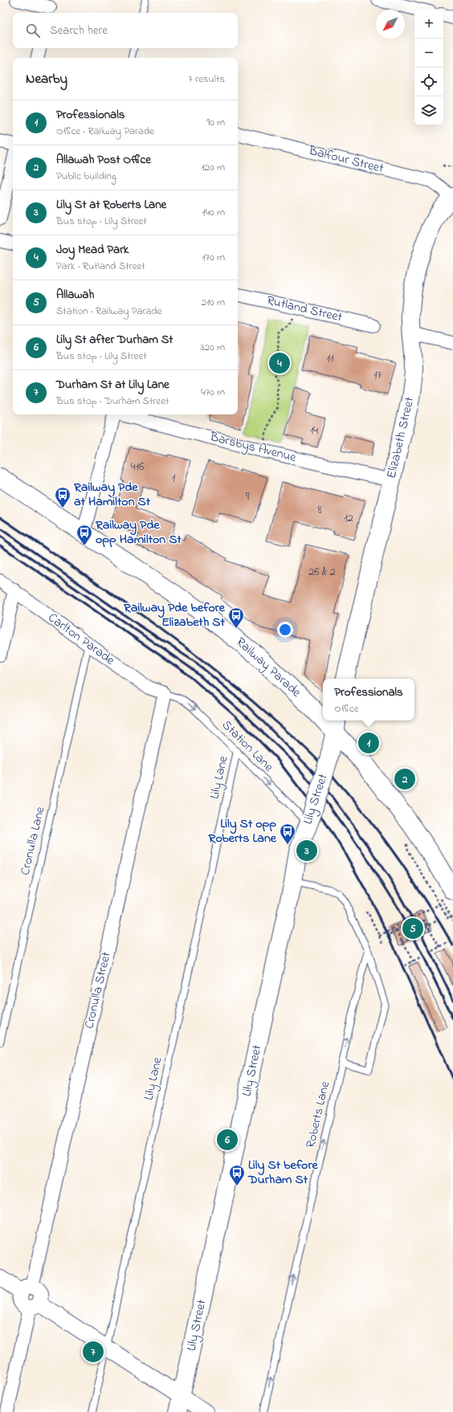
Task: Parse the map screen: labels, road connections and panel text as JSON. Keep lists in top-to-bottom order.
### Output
{
  "streets": {
    "main road": ["Elizabeth Street", "Railway Parade", "Lily Street"],
    "street": [
      "Balfour Street",
      "Rutland Street",
      "Barsbys Avenue",
      "Carlton Parade",
      "Cronulla Street"
    ],
    "lane": [
      "Station Lane",
      "Lily Lane",
      "Cronulla Lane",
      "Roberts Lane"
    ]
  },
  "crossings": [
    ["Balfour Street", "Elizabeth Street"],
    ["Elizabeth Street", "Barsbys Avenue"],
    ["Carlton Parade", "Station Lane"],
    ["Carlton Parade", "Cronulla Lane"],
    ["Carlton Parade", "Cronulla Street"],
    ["Railway Parade", "Lily Street"],
    ["Station Lane", "Lily Lane"],
    ["Station Lane", "Lily Street"],
    ["Station Lane", "Cronulla Street"]
  ],
  "one_way": ["Station Lane", "Roberts Lane"],
  "places": {
    "bus stop": [
      "Railway Pde at Hamilton St",
      "Railway Pde opp Hamilton St",
      "Railway Pde before Elizabeth St",
      "Lily St opp Roberts Lane",
      "Lily St before Durham St"
    ]
  },
  "house_numbers": [
    "11",
    "17",
    "14",
    "416",
    "1",
    "9",
    "8",
    "12",
    "26 & 2"
  ],
  "north": "bottom left",
  "page": {
    "map_buttons": ["+", "−"],
    "search": "Search here",
    "heading": ["Nearby", "7 results"],
    "list": [
      {
        "mark": "1",
        "name": "Professionals",
        "note": "Office · Railway Parade",
        "value": "90 m"
      },
      {
        "mark": "2",
        "name": "Allawah Post Office",
        "note": "Public building",
        "value": "120 m"
      },
      {
        "mark": "3",
        "name": "Lily St at Roberts Lane",
        "note": "Bus stop · Lily Street",
        "value": "140 m"
      },
      {
        "mark": "4",
        "name": "Joy Mead Park",
        "note": "Park · Rutland Street",
        "value": "170 m"
      },
      {
        "mark": "5",
        "name": "Allawah",
        "note": "Station · Railway Parade",
        "value": "210 m"
      },
      {
        "mark": "6",
        "name": "Lily St after Durham St",
        "note": "Bus stop · Lily Street",
        "value": "320 m"
      },
      {
        "mark": "7",
        "name": "Durham St at Lily Lane",
        "note": "Bus stop · Durham Street",
        "value": "470 m"
      }
    ],
    "pins": [
      "4",
      "1",
      "2",
      "3",
      "5",
      "6",
      "7"
    ],
    "popup": ["Professionals", "Office"]
  }
}
